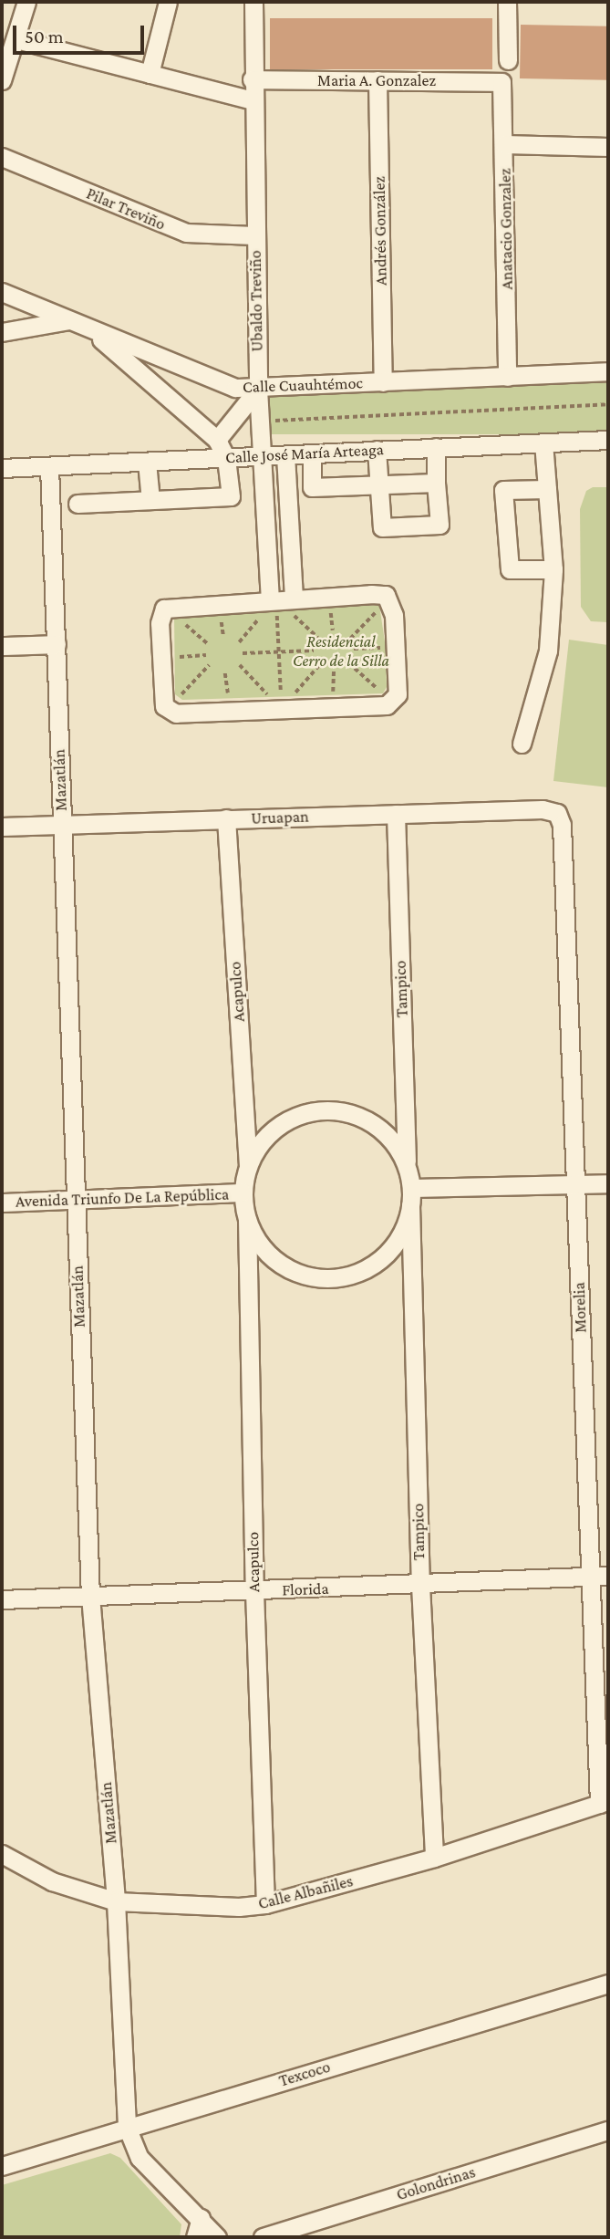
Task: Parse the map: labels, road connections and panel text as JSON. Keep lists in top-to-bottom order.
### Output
{
  "streets": {
    "street": [
      "Maria A. Gonzalez",
      "Pilar Treviño",
      "Anatacio Gonzalez",
      "Andrés González",
      "Ubaldo Treviño",
      "Calle Cuauhtémoc",
      "Calle José María Arteaga",
      "Mazatlán",
      "Uruapan",
      "Tampico",
      "Acapulco",
      "Avenida Triunfo De La República",
      "Morelia",
      "Florida",
      "Calle Albañiles",
      "Texcoco",
      "Golondrinas"
    ]
  },
  "crossings": [
    ["Maria A. Gonzalez", "Anatacio Gonzalez"],
    ["Maria A. Gonzalez", "Andrés González"],
    ["Maria A. Gonzalez", "Ubaldo Treviño"],
    ["Pilar Treviño", "Ubaldo Treviño"],
    ["Anatacio Gonzalez", "Calle Cuauhtémoc"],
    ["Andrés González", "Calle Cuauhtémoc"],
    ["Ubaldo Treviño", "Calle Cuauhtémoc"],
    ["Ubaldo Treviño", "Calle José María Arteaga"],
    ["Calle José María Arteaga", "Mazatlán"],
    ["Mazatlán", "Uruapan"],
    ["Mazatlán", "Avenida Triunfo De La República"],
    ["Mazatlán", "Florida"],
    ["Mazatlán", "Calle Albañiles"],
    ["Mazatlán", "Texcoco"],
    ["Uruapan", "Tampico"],
    ["Uruapan", "Acapulco"],
    ["Uruapan", "Morelia"],
    ["Tampico", "Acapulco"],
    ["Tampico", "Avenida Triunfo De La República"],
    ["Tampico", "Florida"],
    ["Tampico", "Calle Albañiles"],
    ["Acapulco", "Avenida Triunfo De La República"],
    ["Acapulco", "Florida"],
    ["Acapulco", "Calle Albañiles"],
    ["Morelia", "Florida"],
    ["Morelia", "Calle Albañiles"]
  ],
  "parks": ["Residencial Cerro de la Silla"],
  "scale_bar": "50 m"
}
